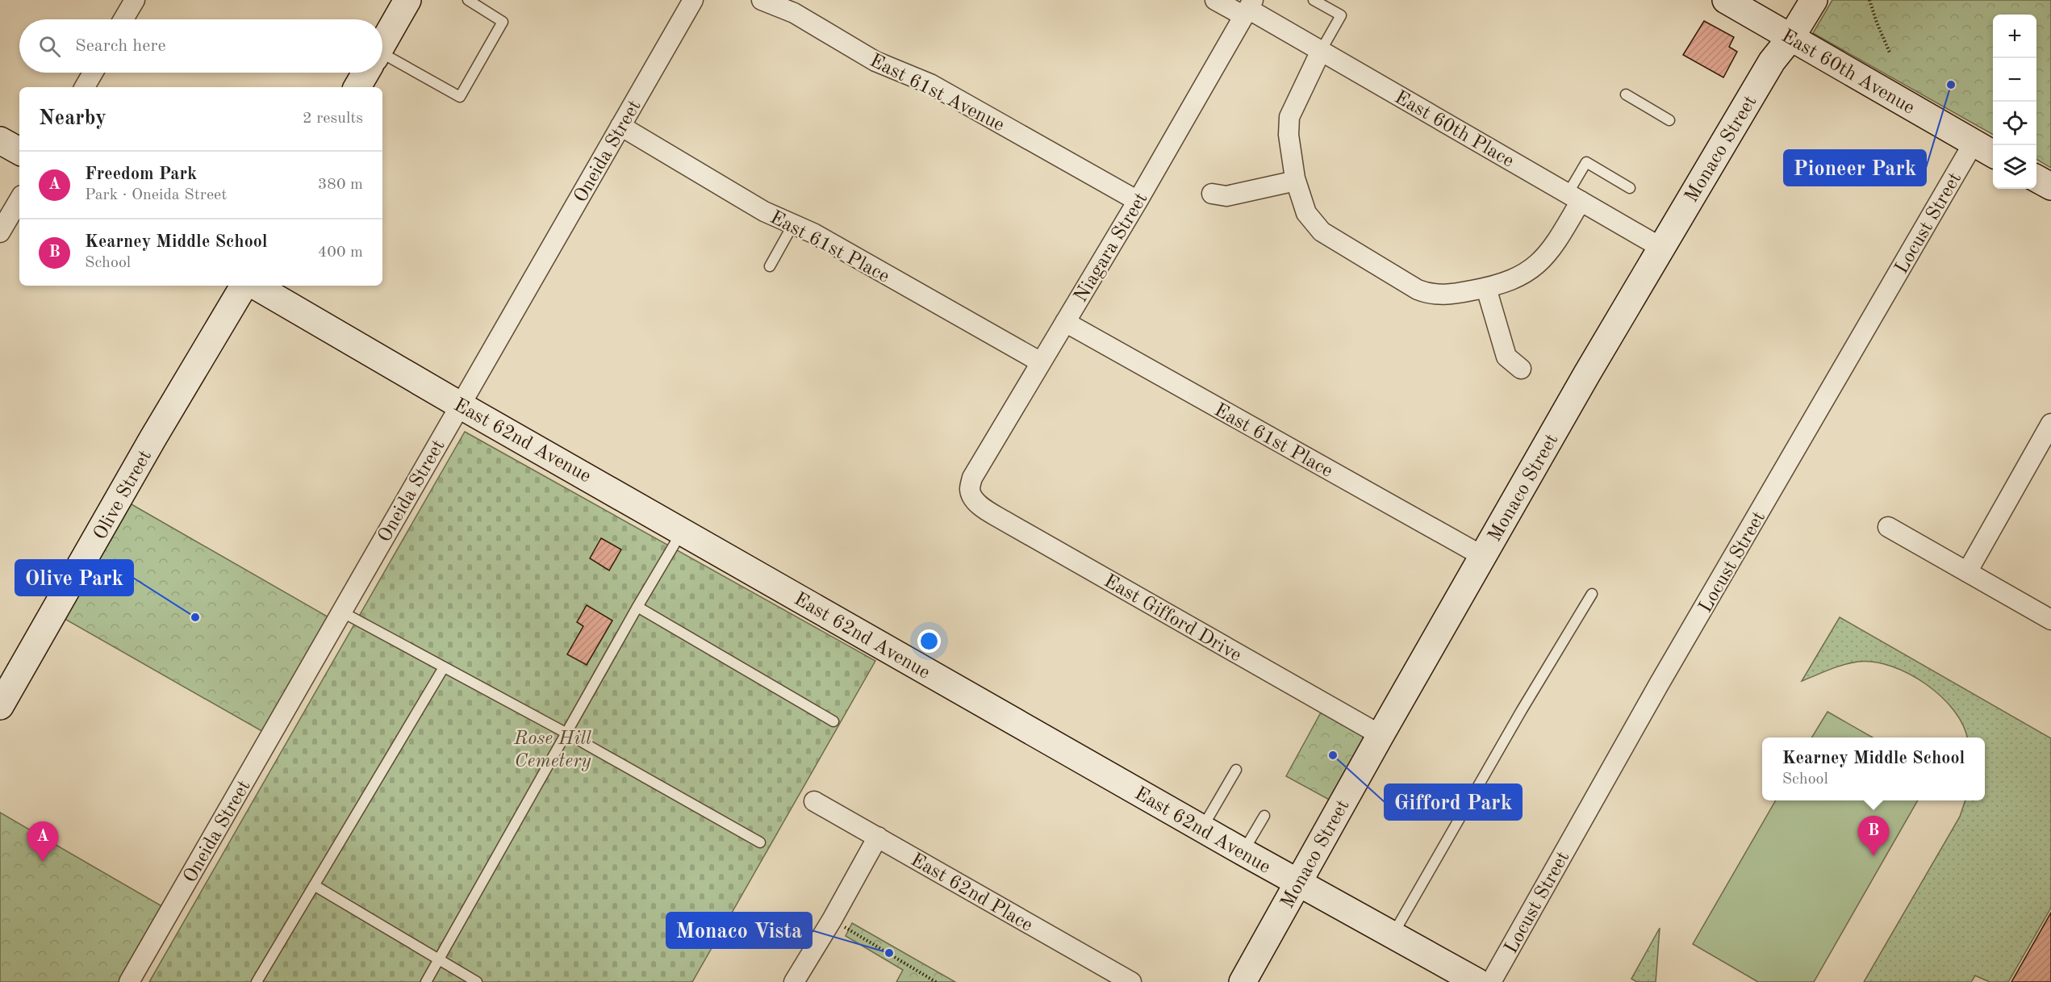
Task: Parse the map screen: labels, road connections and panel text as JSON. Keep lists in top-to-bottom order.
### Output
{
  "streets": {
    "street": [
      "East 60th Avenue",
      "East 61st Avenue",
      "East 60th Place",
      "Monaco Street",
      "Oneida Street",
      "Locust Street",
      "East 61st Place",
      "Niagara Street",
      "East 62nd Avenue",
      "Olive Street",
      "East Gifford Drive",
      "East 62nd Place"
    ]
  },
  "crossings": [
    ["East 60th Avenue", "Monaco Street"],
    ["East 60th Avenue", "Locust Street"],
    ["East 61st Avenue", "Niagara Street"],
    ["East 60th Place", "Monaco Street"],
    ["East 60th Place", "Niagara Street"],
    ["Monaco Street", "East 61st Place"],
    ["Monaco Street", "East 62nd Avenue"],
    ["Monaco Street", "East Gifford Drive"],
    ["Oneida Street", "East 61st Place"],
    ["Oneida Street", "East 62nd Avenue"],
    ["East 61st Place", "Niagara Street"],
    ["Niagara Street", "East Gifford Drive"]
  ],
  "parks": ["Rose Hill Cemetery"],
  "places": [
    "Pioneer Park",
    "Olive Park",
    "Gifford Park",
    "Monaco Vista"
  ],
  "page": {
    "map_buttons": ["+", "−"],
    "search": "Search here",
    "heading": ["Nearby", "2 results"],
    "list": [
      {
        "mark": "A",
        "name": "Freedom Park",
        "note": "Park · Oneida Street",
        "value": "380 m"
      },
      {
        "mark": "B",
        "name": "Kearney Middle School",
        "note": "School",
        "value": "400 m"
      }
    ],
    "popup": ["Kearney Middle School", "School"],
    "pins": ["B", "A"]
  }
}
